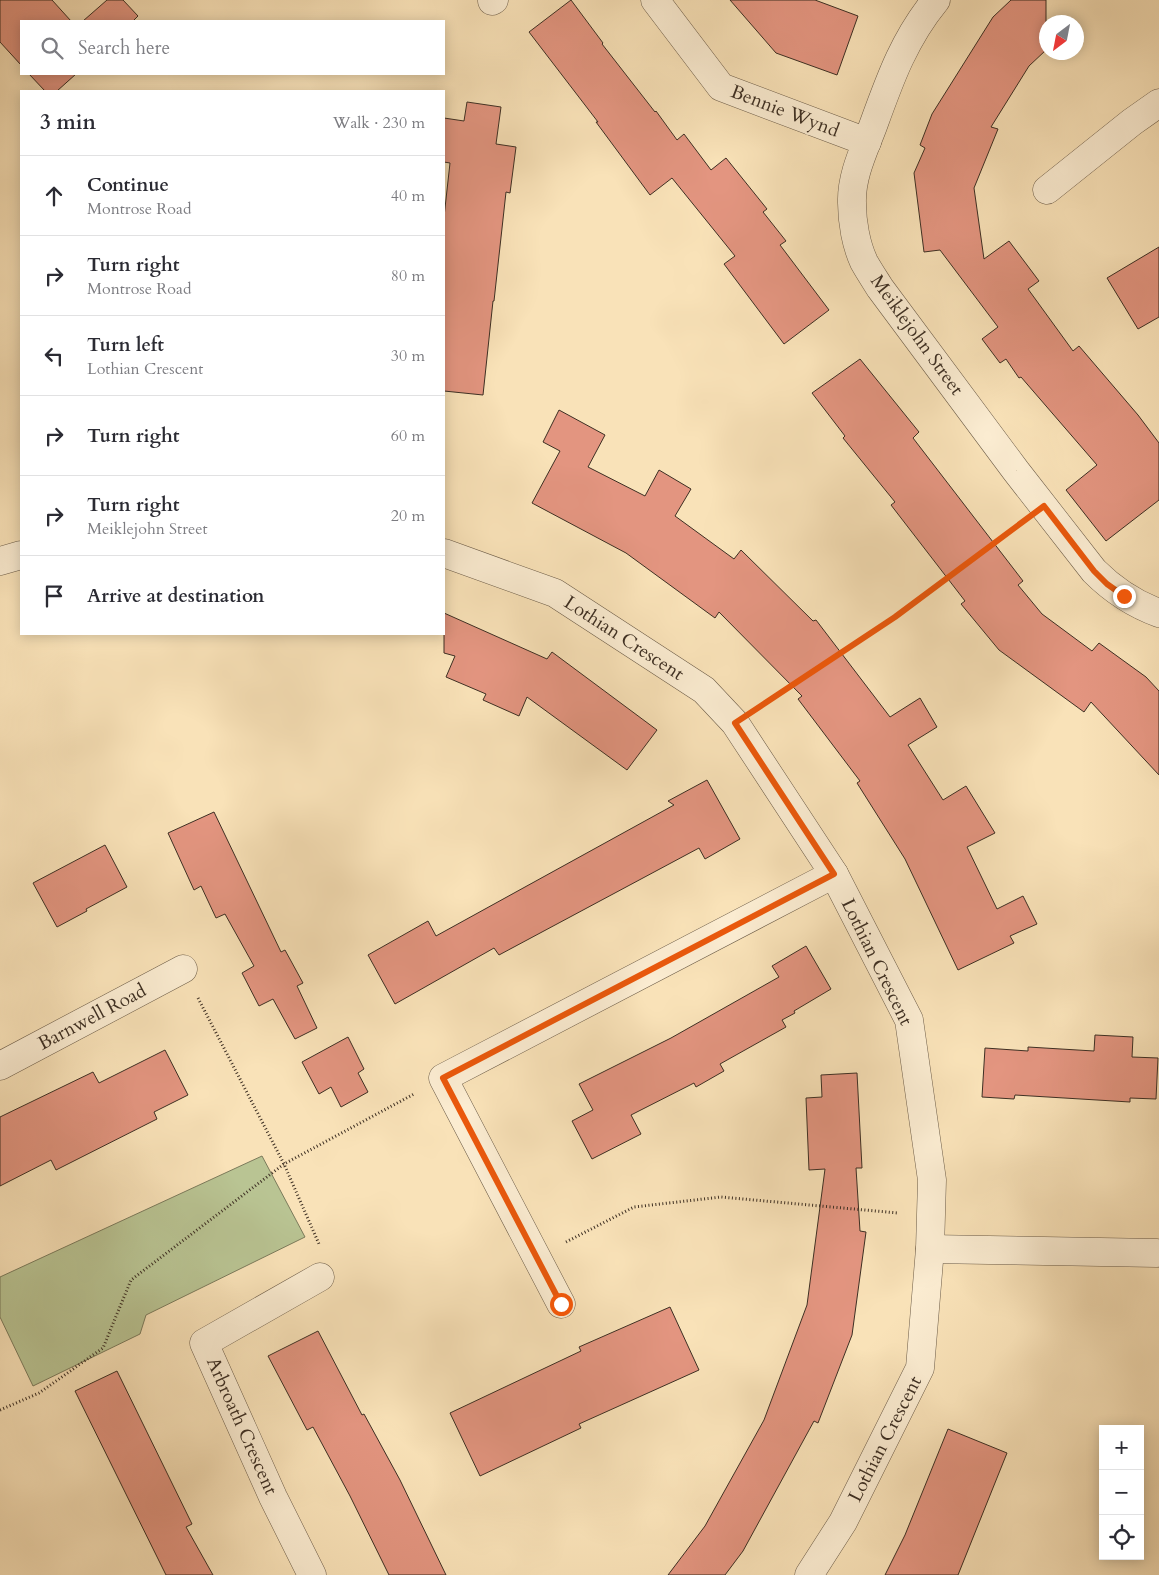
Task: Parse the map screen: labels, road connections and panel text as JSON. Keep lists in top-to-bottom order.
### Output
{
  "streets": {
    "street": [
      "Bennie Wynd",
      "Meiklejohn Street",
      "Lothian Crescent",
      "Barnwell Road",
      "Arbroath Crescent"
    ]
  },
  "crossings": [
    ["Bennie Wynd", "Meiklejohn Street"]
  ],
  "north": "bottom left",
  "page": {
    "search": "Search here",
    "heading": ["3 min", "Walk · 230 m"],
    "list": [
      ["Continue", "Montrose Road", "40 m"],
      ["Turn right", "Montrose Road", "80 m"],
      ["Turn left", "Lothian Crescent", "30 m"],
      ["Turn right", "60 m"],
      ["Turn right", "Meiklejohn Street", "20 m"],
      "Arrive at destination"
    ],
    "map_buttons": ["+", "−"]
  }
}
